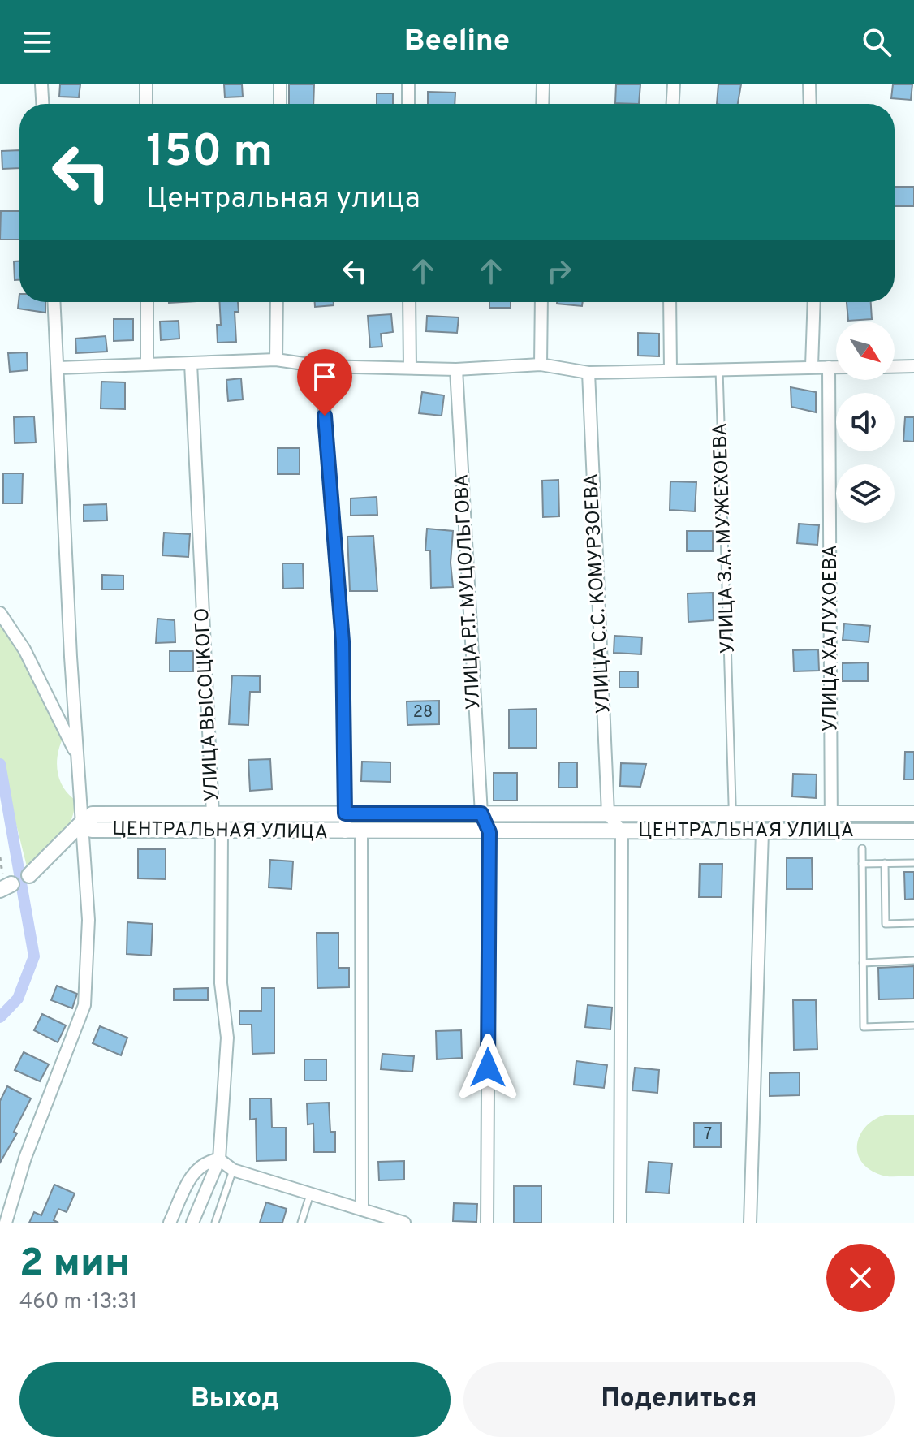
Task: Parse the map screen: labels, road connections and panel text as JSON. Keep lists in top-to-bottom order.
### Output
{
  "streets": {
    "street": [
      "УЛИЦА Р.Т. МУЦОЛЬГОВА",
      "УЛИЦА С.С. КОМУРЗОЕВА",
      "УЛИЦА ХАЛУХОЕВА",
      "УЛИЦА ВЫСОЦКОГО",
      "ЦЕНТРАЛЬНАЯ УЛИЦА"
    ],
    "lane": ["УЛИЦА З.А. МУЖЕХОЕВА"]
  },
  "crossings": [
    ["УЛИЦА З.А. МУЖЕХОЕВА", "ЦЕНТРАЛЬНАЯ УЛИЦА"],
    ["УЛИЦА Р.Т. МУЦОЛЬГОВА", "ЦЕНТРАЛЬНАЯ УЛИЦА"],
    ["УЛИЦА С.С. КОМУРЗОЕВА", "ЦЕНТРАЛЬНАЯ УЛИЦА"],
    ["УЛИЦА ХАЛУХОЕВА", "ЦЕНТРАЛЬНАЯ УЛИЦА"],
    ["УЛИЦА ВЫСОЦКОГО", "ЦЕНТРАЛЬНАЯ УЛИЦА"]
  ],
  "house_numbers": ["28", "7"],
  "north": "bottom right",
  "page": {
    "header": "Beeline",
    "turn": ["150 m", "Центральная улица"],
    "heading": ["2 мин", "460 m · 13:31"],
    "buttons": ["Выход", "Поделиться"]
  }
}
